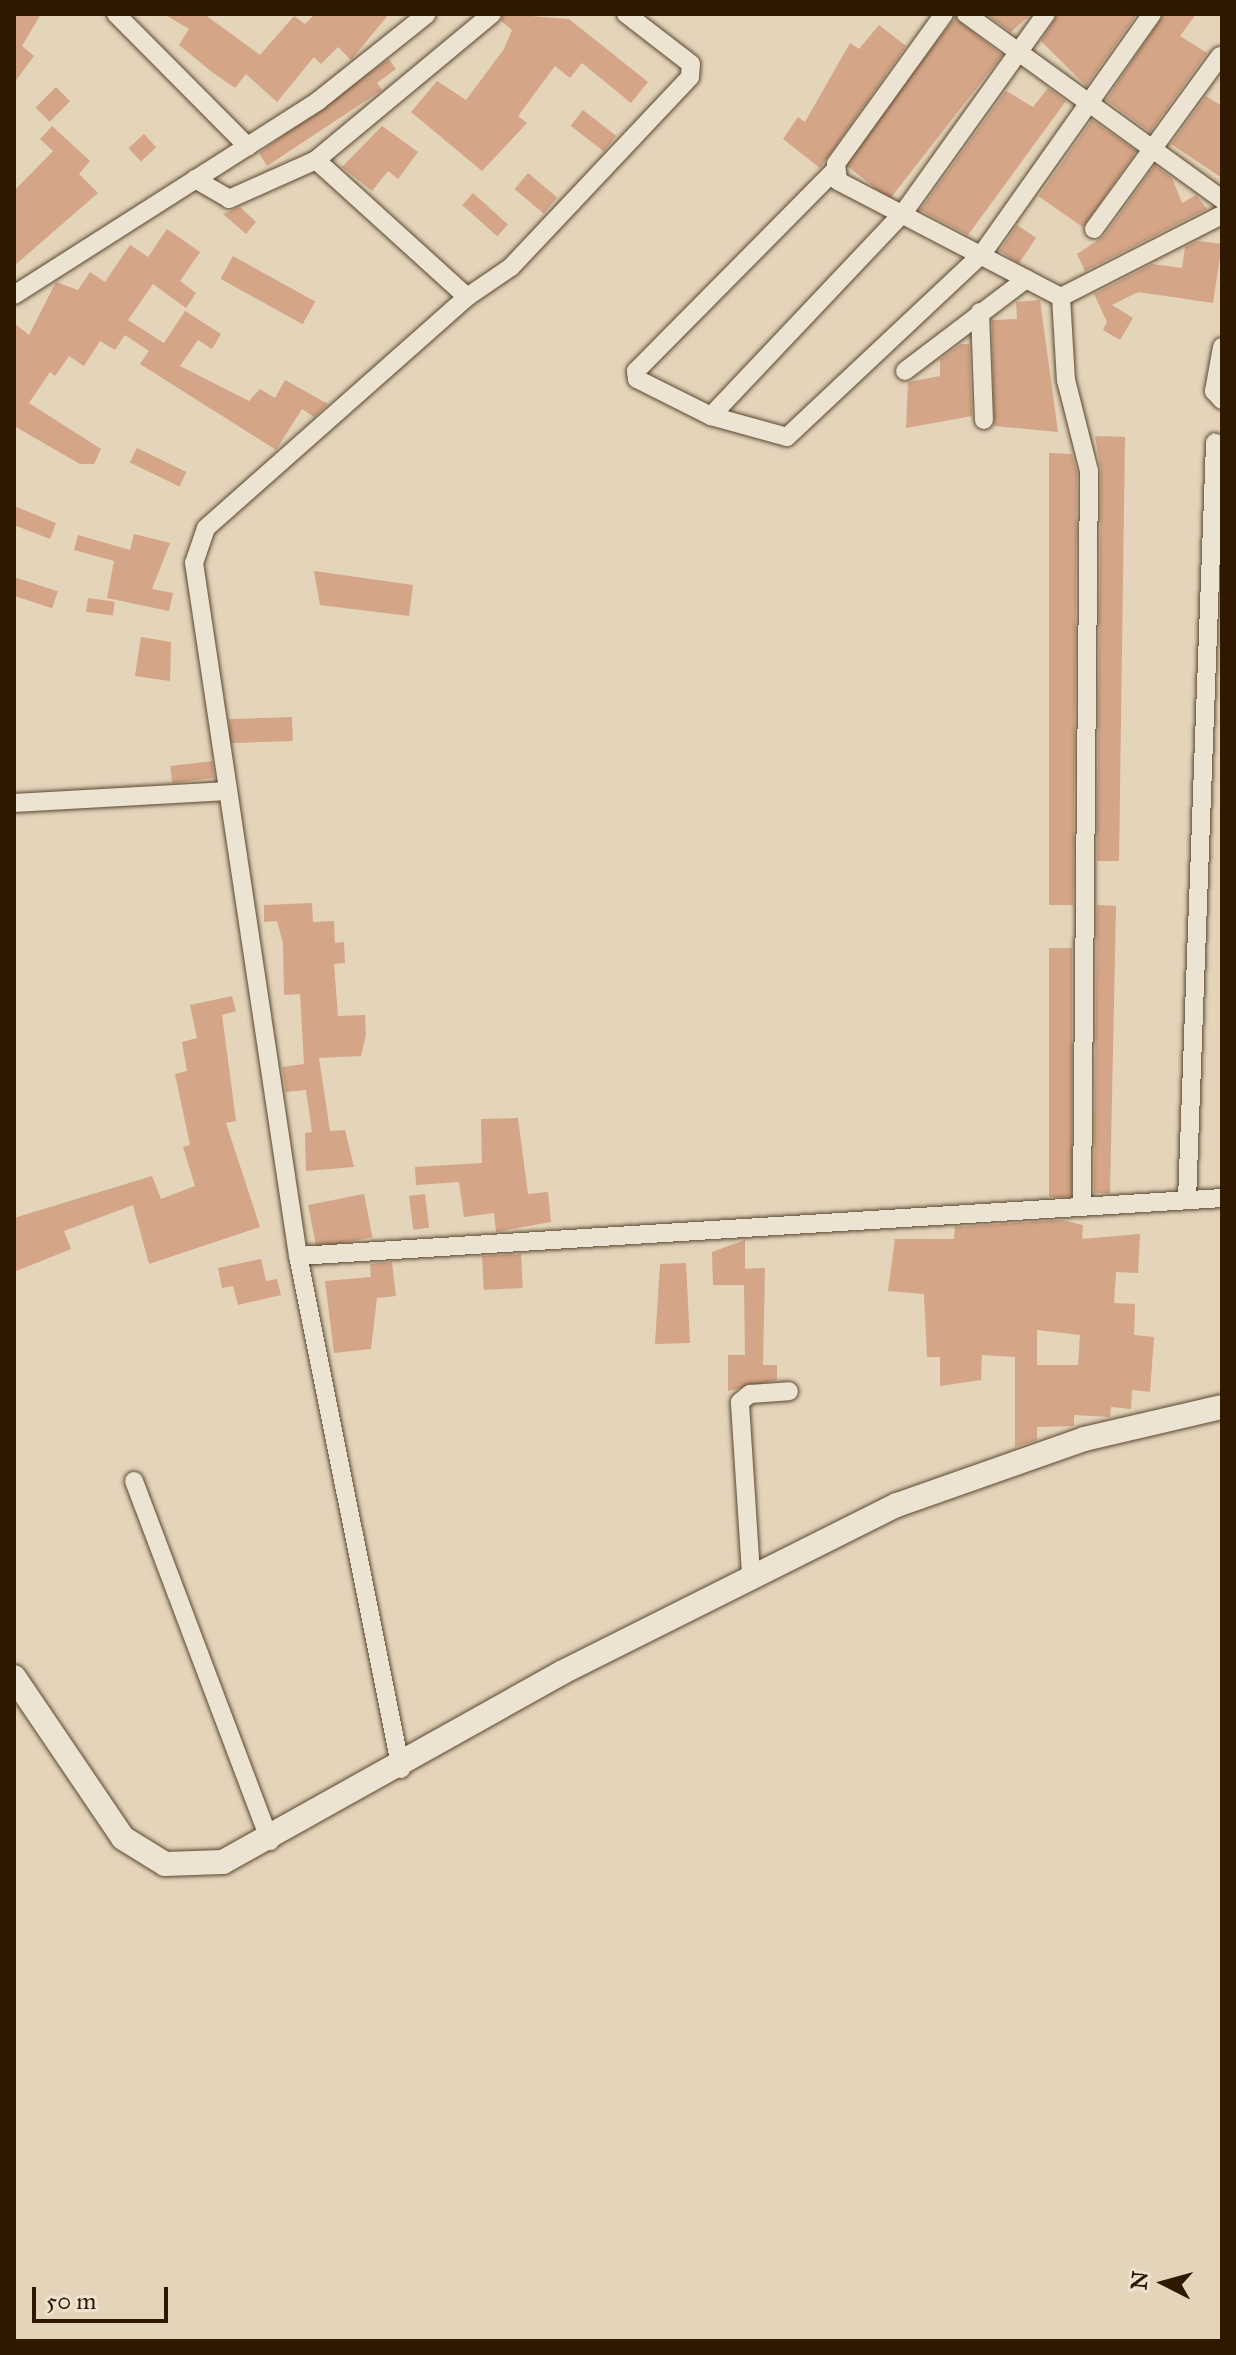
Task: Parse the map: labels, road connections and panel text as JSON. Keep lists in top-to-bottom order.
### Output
{
  "scale_bar": "50 m",
  "north": "left"
}
